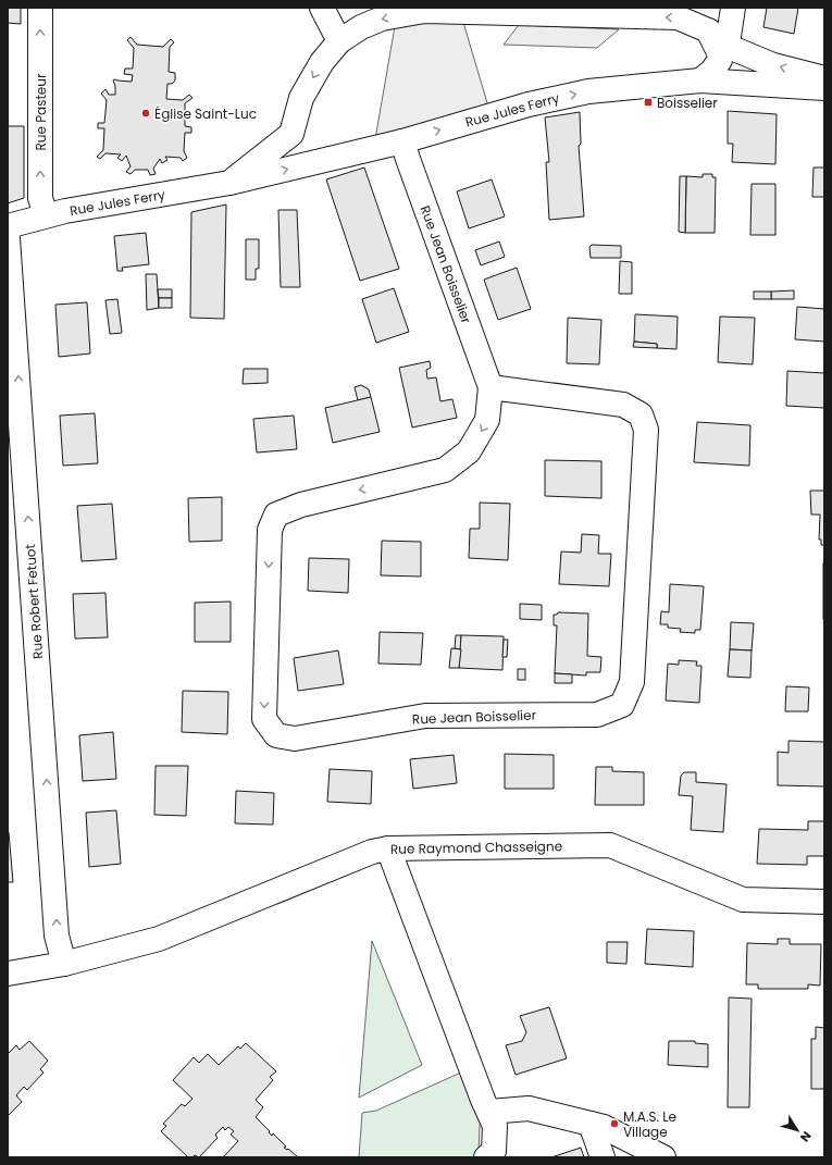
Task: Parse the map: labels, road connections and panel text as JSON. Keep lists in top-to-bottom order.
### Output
{
  "streets": {
    "street": [
      "Rue Jules Ferry",
      "Rue Pasteur",
      "Rue Jean Boisselier",
      "Rue Robert Fetuot",
      "Rue Raymond Chasseigne"
    ]
  },
  "crossings": [
    ["Rue Jules Ferry", "Rue Pasteur"],
    ["Rue Jules Ferry", "Rue Jean Boisselier"],
    ["Rue Robert Fetuot", "Rue Raymond Chasseigne"]
  ],
  "one_way": ["Rue Pasteur", "Rue Robert Fetuot"],
  "places": {
    "transit": ["Boisselier"],
    "other": ["Église Saint-Luc", "M.A.S. Le Village"]
  },
  "north": "bottom right"
}
